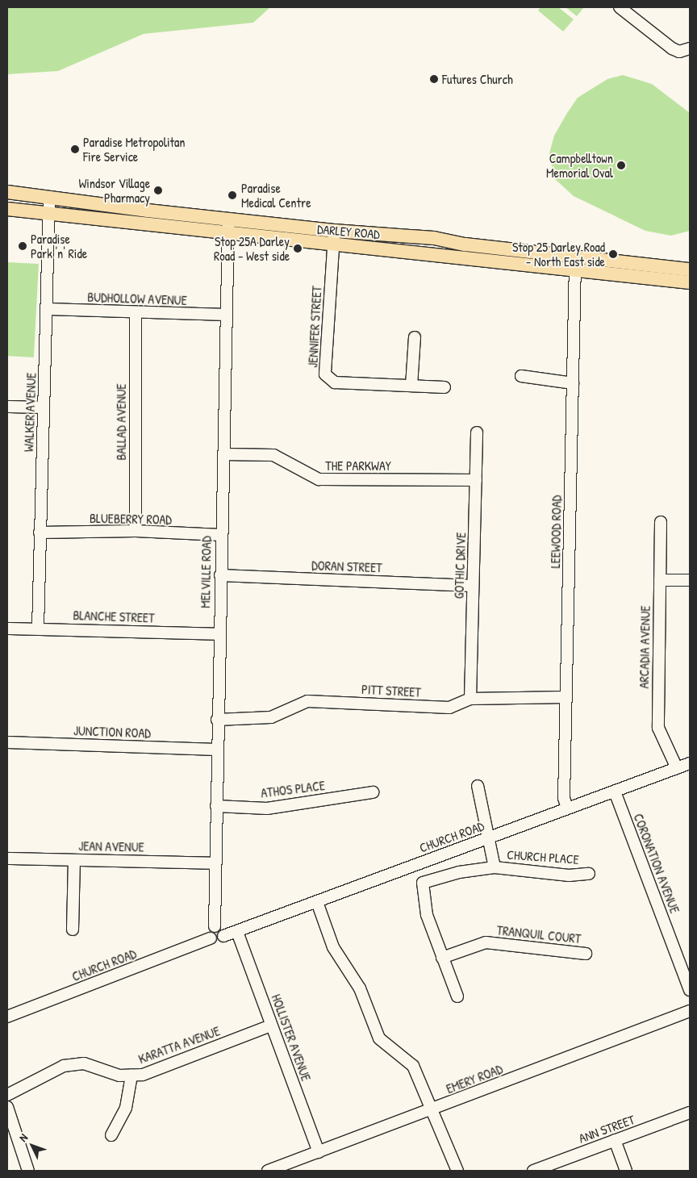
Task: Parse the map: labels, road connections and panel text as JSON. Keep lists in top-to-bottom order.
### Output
{
  "streets": {
    "main road": ["DARLEY ROAD"],
    "street": [
      "BUDHOLLOW AVENUE",
      "JENNIFER STREET",
      "WALKER AVENUE",
      "BALLAD AVENUE",
      "THE PARKWAY",
      "BLUEBERRY ROAD",
      "LEEWOOD ROAD",
      "GOTHIC DRIVE",
      "DORAN STREET",
      "MELVILLE ROAD",
      "BLANCHE STREET",
      "ARCADIA AVENUE",
      "PITT STREET",
      "JUNCTION ROAD",
      "ATHOS PLACE",
      "CHURCH ROAD",
      "JEAN AVENUE",
      "CHURCH PLACE",
      "CORONATION AVENUE",
      "TRANQUIL COURT",
      "HOLLISTER AVENUE",
      "KARATTA AVENUE",
      "EMERY ROAD",
      "ANN STREET"
    ]
  },
  "crossings": [
    ["DARLEY ROAD", "JENNIFER STREET"],
    ["DARLEY ROAD", "WALKER AVENUE"],
    ["DARLEY ROAD", "LEEWOOD ROAD"],
    ["DARLEY ROAD", "MELVILLE ROAD"],
    ["BUDHOLLOW AVENUE", "WALKER AVENUE"],
    ["BUDHOLLOW AVENUE", "BALLAD AVENUE"],
    ["BUDHOLLOW AVENUE", "MELVILLE ROAD"],
    ["WALKER AVENUE", "BLUEBERRY ROAD"],
    ["WALKER AVENUE", "BLANCHE STREET"],
    ["BALLAD AVENUE", "BLUEBERRY ROAD"],
    ["THE PARKWAY", "GOTHIC DRIVE"],
    ["THE PARKWAY", "MELVILLE ROAD"],
    ["BLUEBERRY ROAD", "MELVILLE ROAD"],
    ["LEEWOOD ROAD", "PITT STREET"],
    ["LEEWOOD ROAD", "CHURCH ROAD"],
    ["GOTHIC DRIVE", "DORAN STREET"],
    ["GOTHIC DRIVE", "PITT STREET"],
    ["DORAN STREET", "MELVILLE ROAD"],
    ["MELVILLE ROAD", "BLANCHE STREET"],
    ["MELVILLE ROAD", "PITT STREET"],
    ["MELVILLE ROAD", "JUNCTION ROAD"],
    ["MELVILLE ROAD", "ATHOS PLACE"],
    ["MELVILLE ROAD", "CHURCH ROAD"],
    ["MELVILLE ROAD", "JEAN AVENUE"],
    ["ARCADIA AVENUE", "CHURCH ROAD"],
    ["CHURCH ROAD", "CHURCH PLACE"],
    ["CHURCH ROAD", "CORONATION AVENUE"],
    ["CHURCH ROAD", "HOLLISTER AVENUE"],
    ["CHURCH PLACE", "TRANQUIL COURT"],
    ["HOLLISTER AVENUE", "KARATTA AVENUE"],
    ["HOLLISTER AVENUE", "EMERY ROAD"]
  ],
  "places": [
    "Futures Church",
    "Paradise Metropolitan Fire Service",
    "Campbelltown Memorial Oval",
    "Windsor Village Pharmacy",
    "Paradise Medical Centre",
    "Paradise Park 'n' Ride",
    "Stop 25A Darley Road - West side",
    "Stop 25 Darley Road - North East side"
  ],
  "north": "top left"
}
